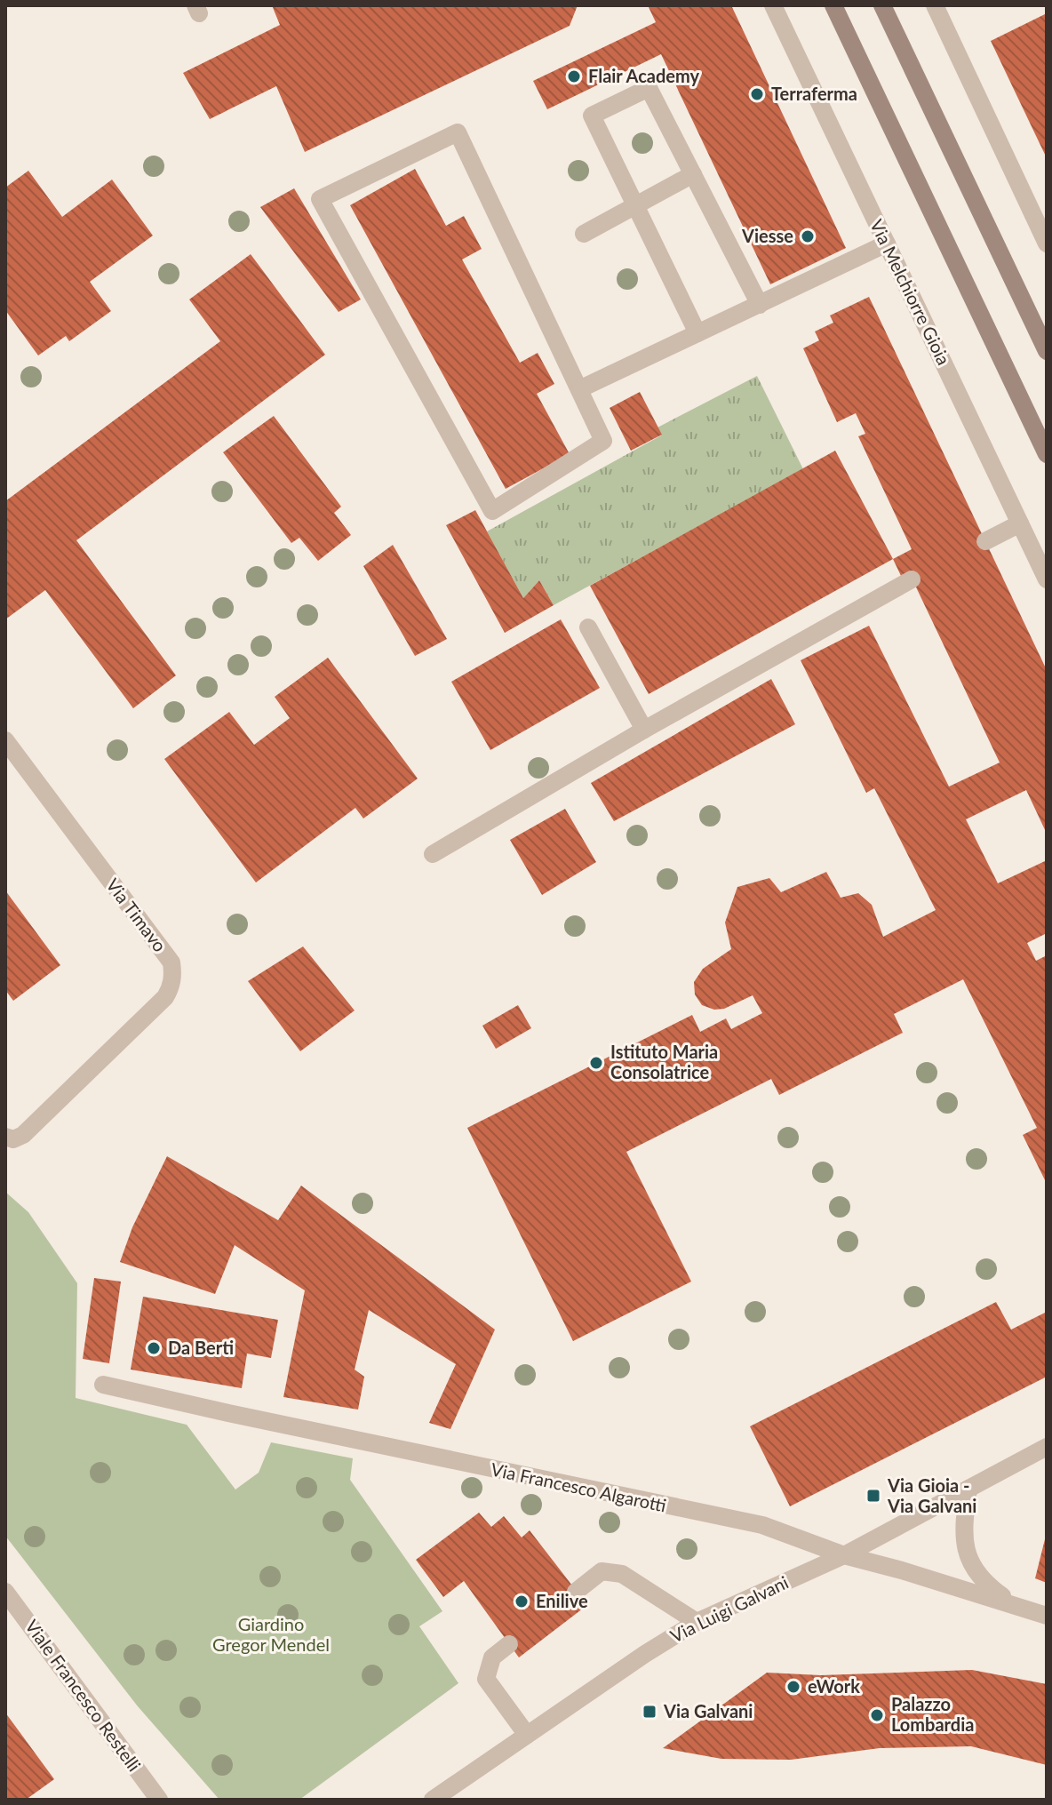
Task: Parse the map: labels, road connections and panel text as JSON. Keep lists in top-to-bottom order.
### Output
{
  "streets": {
    "street": [
      "Via Melchiorre Gioia",
      "Via Timavo",
      "Via Francesco Algarotti",
      "Via Luigi Galvani",
      "Viale Francesco Restelli"
    ]
  },
  "crossings": [
    ["Via Francesco Algarotti", "Via Luigi Galvani"]
  ],
  "parks": ["Giardino Gregor Mendel"],
  "places": {
    "other": [
      "Flair Academy",
      "Terraferma",
      "Viesse",
      "Istituto Maria Consolatrice",
      "Da Berti",
      "Enilive",
      "eWork",
      "Palazzo Lombardia"
    ],
    "transit": ["Via Gioia - Via Galvani", "Via Galvani"]
  }
}
